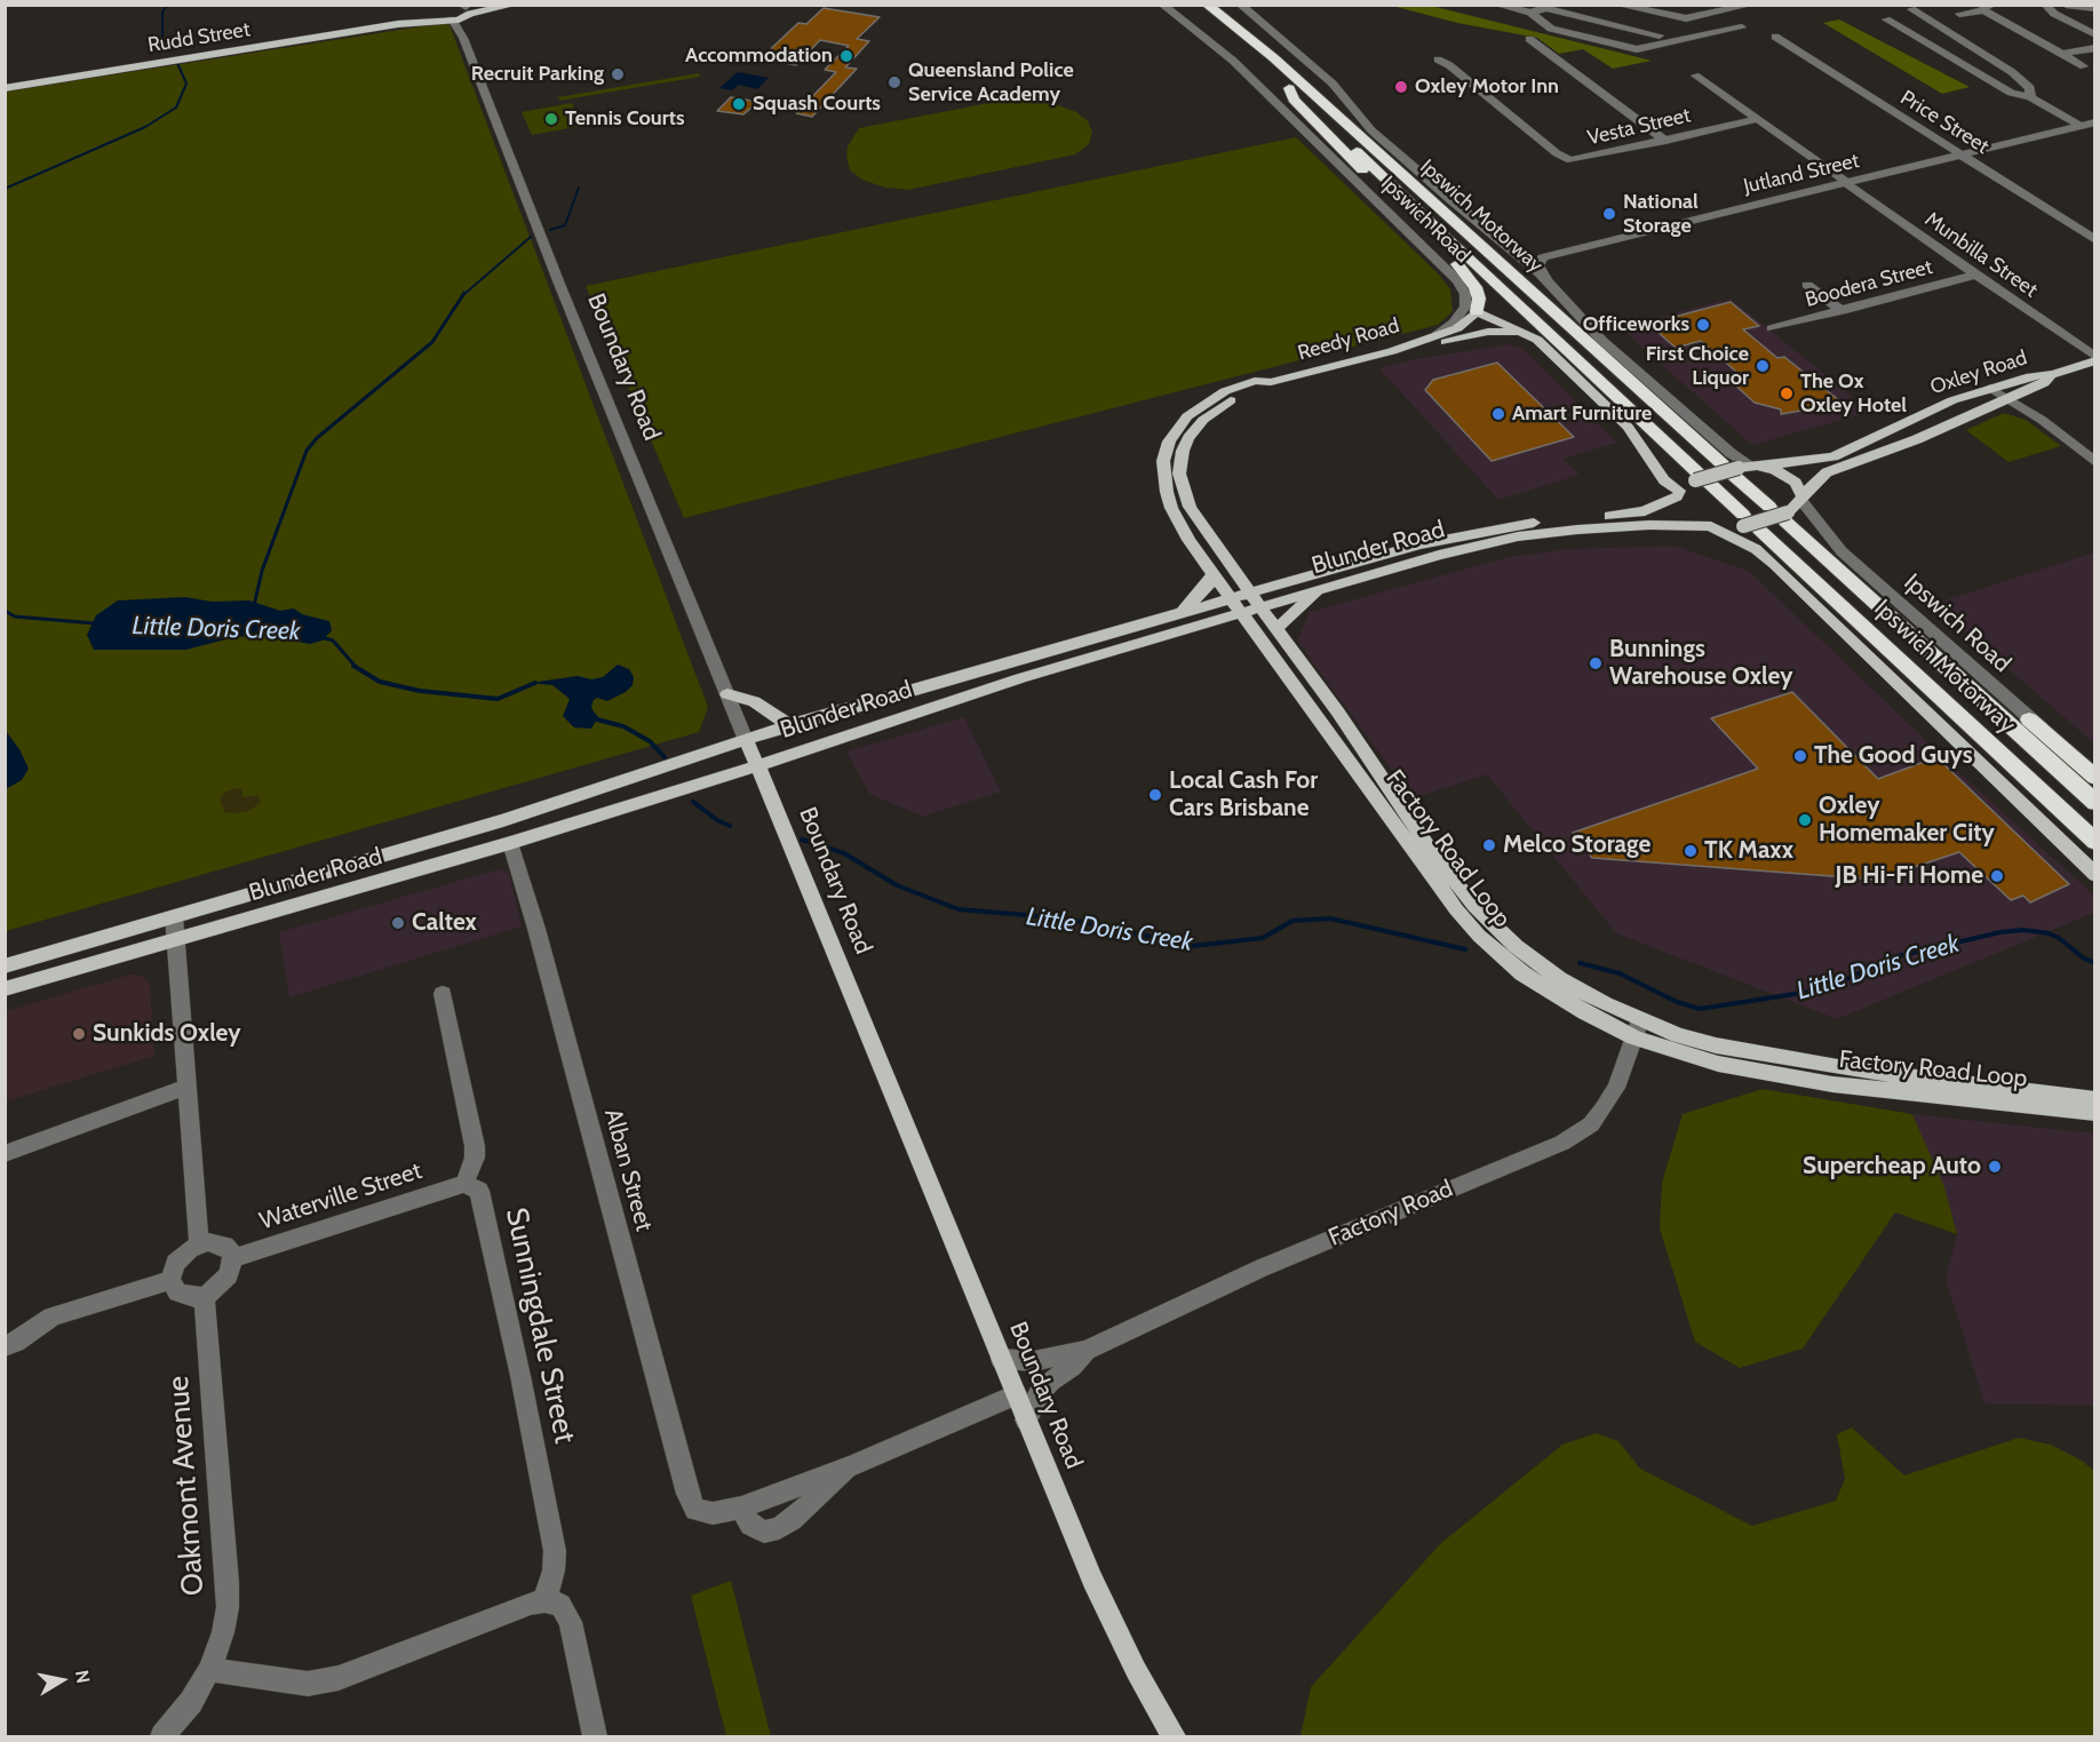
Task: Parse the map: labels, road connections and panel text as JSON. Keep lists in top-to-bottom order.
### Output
{
  "streets": {
    "highway": ["Ipswich Motorway"],
    "main road": [
      "Rudd Street",
      "Reedy Road",
      "Boundary Road",
      "Oxley Road",
      "Blunder Road",
      "Factory Road Loop"
    ],
    "street": [
      "Price Street",
      "Vesta Street",
      "Jutland Street",
      "Ipswich Road",
      "Munbilla Street",
      "Boodera Street",
      "Alban Street",
      "Waterville Street",
      "Factory Road",
      "Sunningdale Street",
      "Oakmont Avenue"
    ]
  },
  "crossings": [
    ["Rudd Street", "Boundary Road"],
    ["Price Street", "Jutland Street"],
    ["Vesta Street", "Munbilla Street"],
    ["Jutland Street", "Ipswich Road"],
    ["Jutland Street", "Munbilla Street"],
    ["Ipswich Motorway", "Ipswich Road"],
    ["Ipswich Motorway", "Oxley Road"],
    ["Ipswich Motorway", "Blunder Road"],
    ["Ipswich Road", "Reedy Road"],
    ["Ipswich Road", "Oxley Road"],
    ["Munbilla Street", "Boodera Street"],
    ["Munbilla Street", "Oxley Road"],
    ["Reedy Road", "Blunder Road"],
    ["Reedy Road", "Factory Road Loop"],
    ["Boundary Road", "Blunder Road"],
    ["Boundary Road", "Factory Road"],
    ["Oxley Road", "Blunder Road"],
    ["Blunder Road", "Factory Road Loop"],
    ["Blunder Road", "Alban Street"],
    ["Factory Road Loop", "Factory Road"],
    ["Waterville Street", "Sunningdale Street"],
    ["Waterville Street", "Oakmont Avenue"]
  ],
  "water": ["Little Doris Creek"],
  "places": [
    "Accommodation",
    "Recruit Parking",
    "Queensland Police Service Academy",
    "Oxley Motor Inn",
    "Squash Courts",
    "Tennis Courts",
    "National Storage",
    "Officeworks",
    "First Choice Liquor",
    "The Ox Oxley Hotel",
    "Amart Furniture",
    "Bunnings Warehouse Oxley",
    "The Good Guys",
    "Local Cash For Cars Brisbane",
    "Oxley Homemaker City",
    "Melco Storage",
    "TK Maxx",
    "JB Hi-Fi Home",
    "Caltex",
    "Sunkids Oxley",
    "Supercheap Auto"
  ],
  "north": "right"
}
